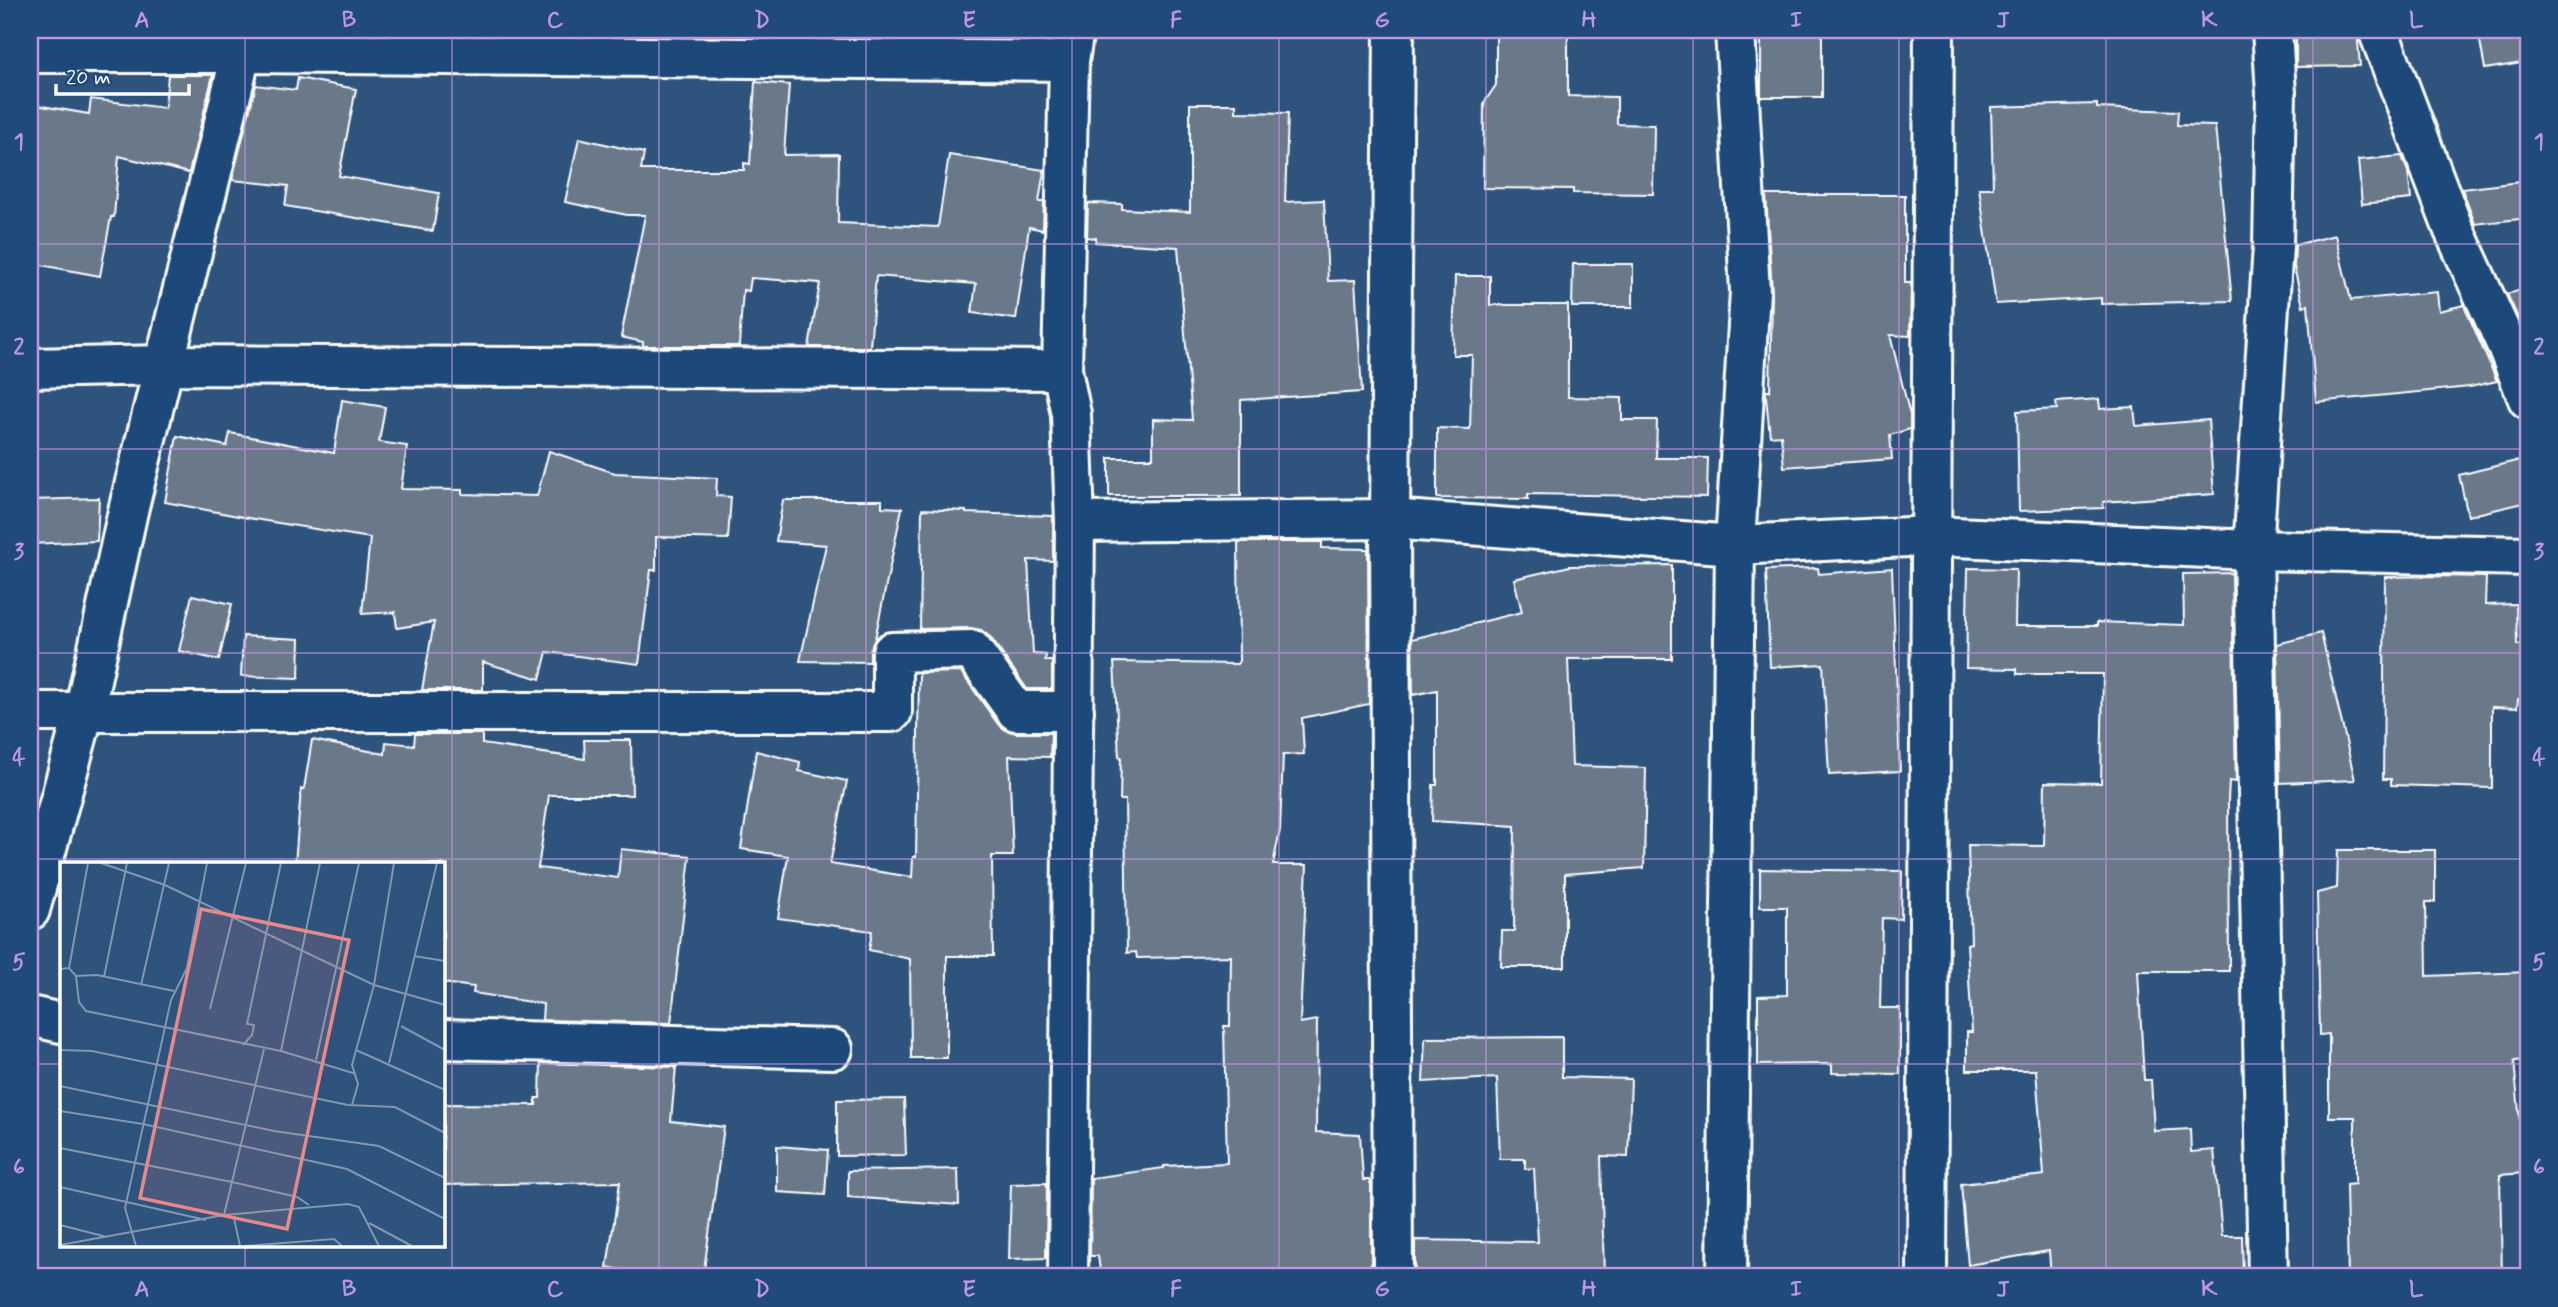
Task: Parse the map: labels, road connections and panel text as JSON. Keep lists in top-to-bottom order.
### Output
{
  "scale_bar": "20 m",
  "grid": {
    "columns": [
      "A",
      "B",
      "C",
      "D",
      "E",
      "F",
      "G",
      "H",
      "I",
      "J",
      "K",
      "L"
    ],
    "rows": [
      "1",
      "2",
      "3",
      "4",
      "5",
      "6"
    ]
  }
}
